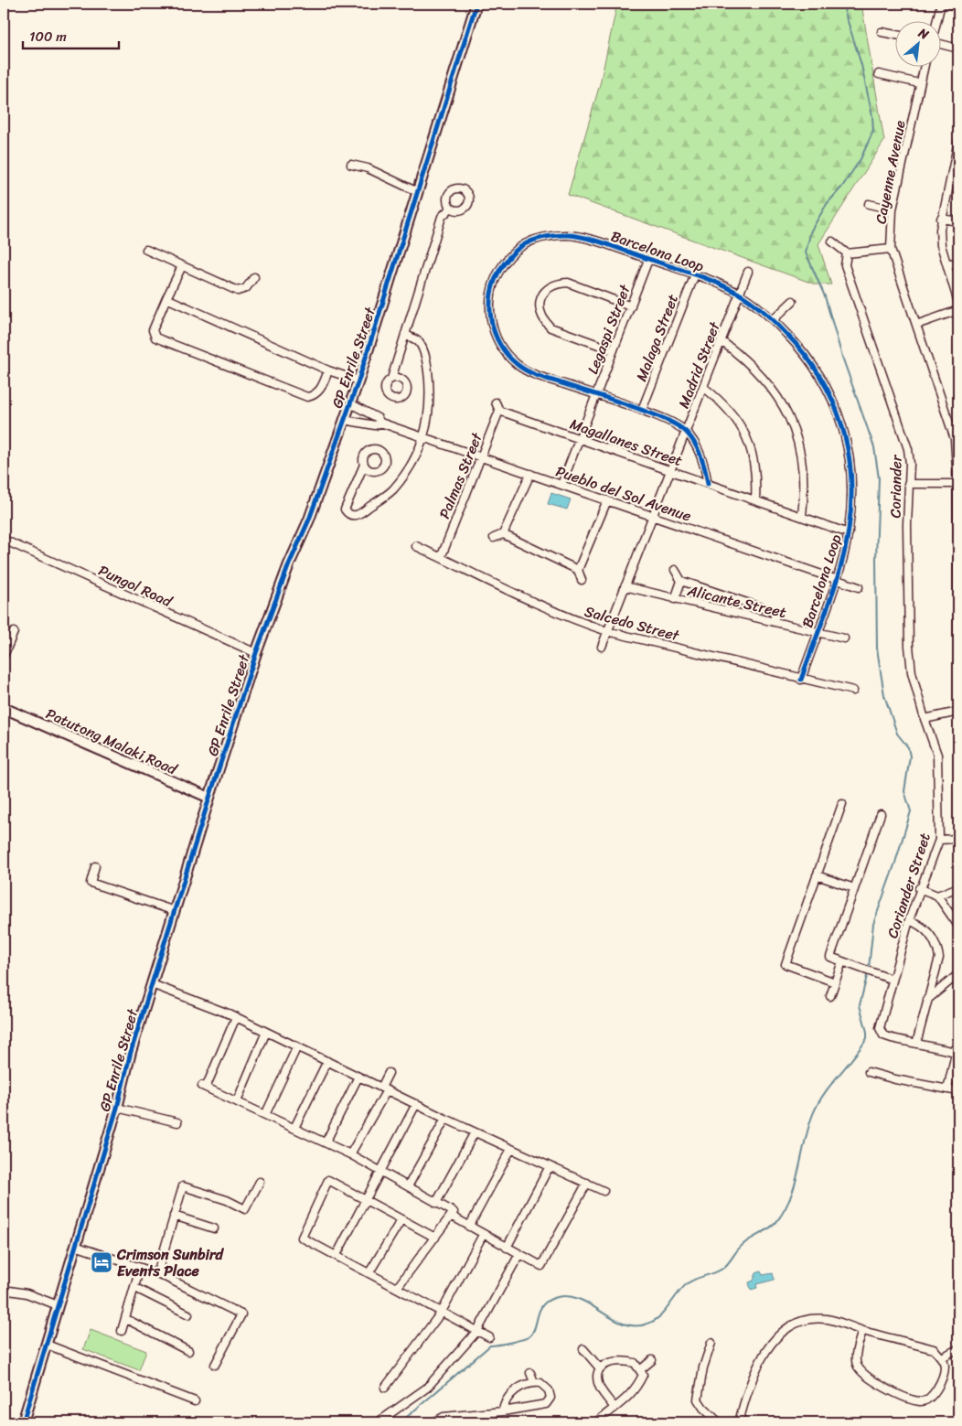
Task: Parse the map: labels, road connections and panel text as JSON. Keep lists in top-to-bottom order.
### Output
{
  "streets": {
    "street": [
      "Cayenne Avenue",
      "Barcelona Loop",
      "Legaspi Street",
      "Malaga Street",
      "GP Enrile Street",
      "Madrid Street",
      "Magallanes Street",
      "Palmas Street",
      "Coriander",
      "Pueblo del Sol Avenue",
      "Pungol Road",
      "Alicante Street",
      "Salcedo Street",
      "Patutong Malaki Road",
      "Coriander Street"
    ]
  },
  "crossings": [
    ["Barcelona Loop", "Legaspi Street"],
    ["Barcelona Loop", "Malaga Street"],
    ["Barcelona Loop", "Madrid Street"],
    ["Barcelona Loop", "Magallanes Street"],
    ["Barcelona Loop", "Pueblo del Sol Avenue"],
    ["Barcelona Loop", "Alicante Street"],
    ["Barcelona Loop", "Salcedo Street"],
    ["Legaspi Street", "Magallanes Street"],
    ["Legaspi Street", "Pueblo del Sol Avenue"],
    ["GP Enrile Street", "Pueblo del Sol Avenue"],
    ["GP Enrile Street", "Pungol Road"],
    ["GP Enrile Street", "Patutong Malaki Road"],
    ["Madrid Street", "Magallanes Street"],
    ["Madrid Street", "Pueblo del Sol Avenue"],
    ["Madrid Street", "Alicante Street"],
    ["Madrid Street", "Salcedo Street"],
    ["Magallanes Street", "Palmas Street"],
    ["Palmas Street", "Pueblo del Sol Avenue"],
    ["Palmas Street", "Salcedo Street"],
    ["Coriander", "Coriander Street"]
  ],
  "places": {
    "hotel": ["Crimson Sunbird Events Place"]
  },
  "scale_bar": "100 m",
  "north": "top right"
}
